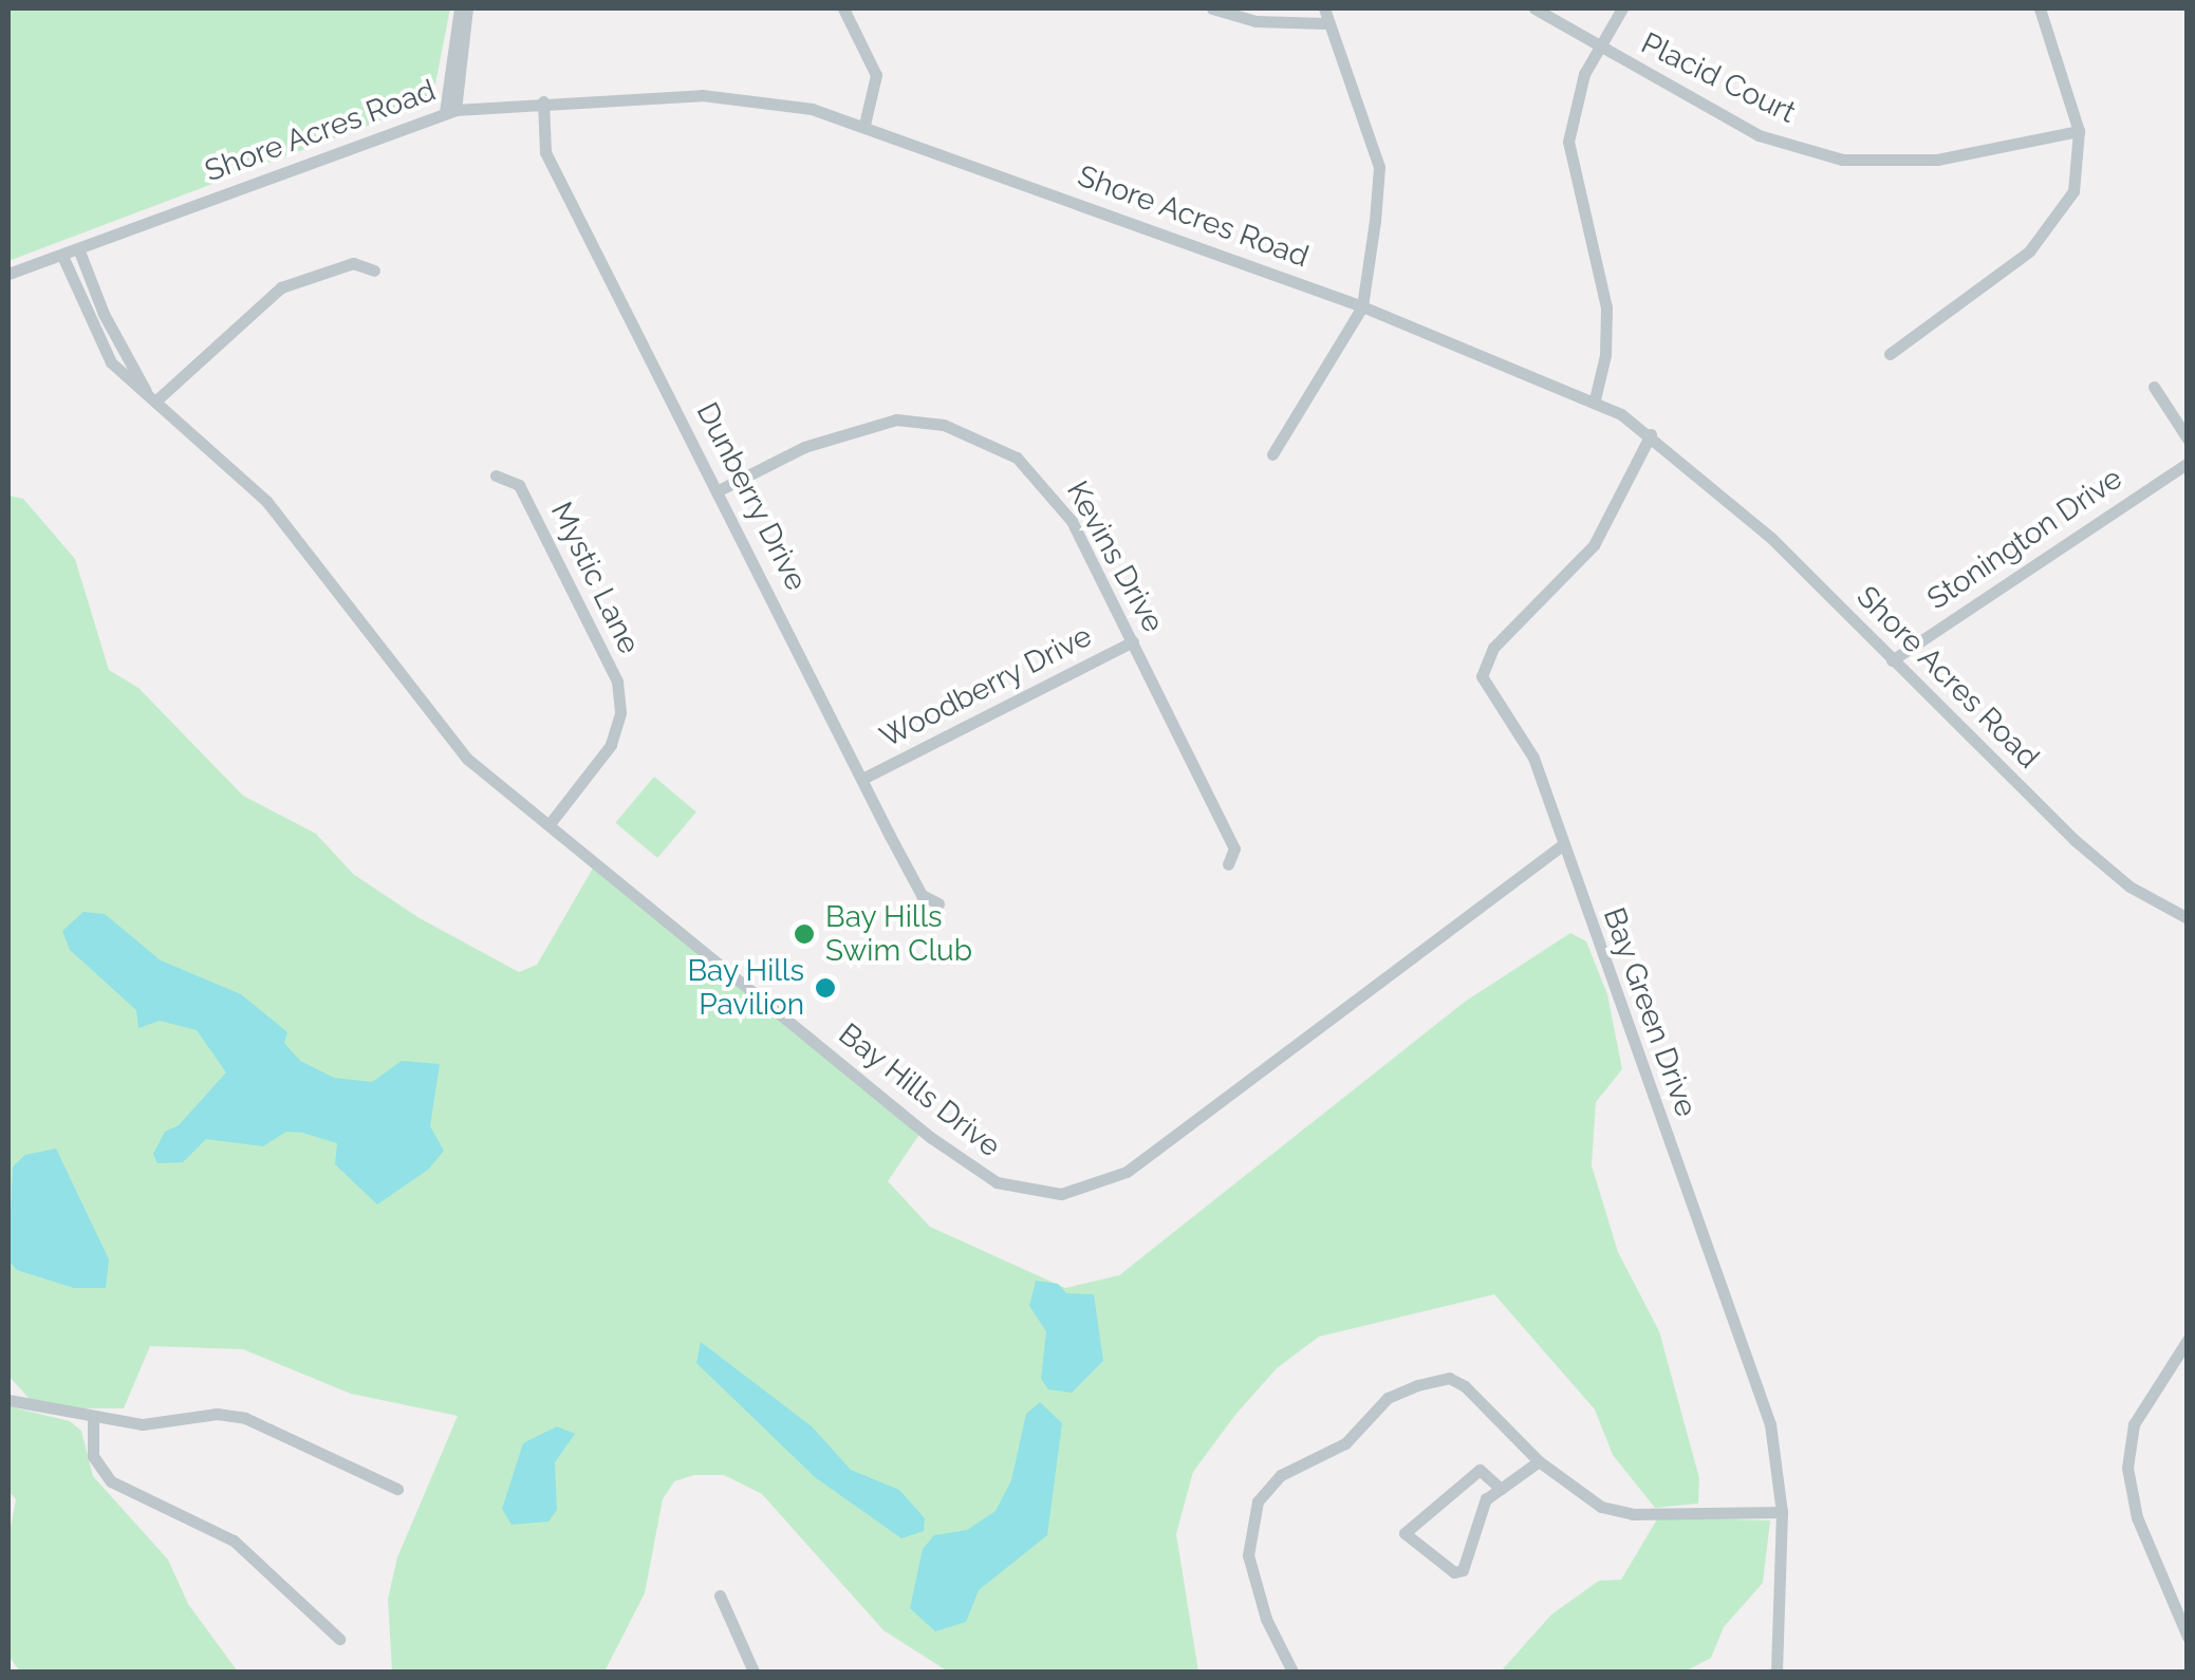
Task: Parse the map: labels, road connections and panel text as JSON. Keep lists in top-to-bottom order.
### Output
{
  "streets": {
    "street": [
      "Placid Court",
      "Shore Acres Road",
      "Dunberry Drive",
      "Stonington Drive",
      "Kevins Drive",
      "Mystic Lane",
      "Woodberry Drive",
      "Bay Green Drive",
      "Bay Hills Drive"
    ]
  },
  "crossings": [
    ["Shore Acres Road", "Dunberry Drive"],
    ["Shore Acres Road", "Stonington Drive"],
    ["Shore Acres Road", "Bay Green Drive"],
    ["Shore Acres Road", "Bay Hills Drive"],
    ["Dunberry Drive", "Kevins Drive"],
    ["Dunberry Drive", "Woodberry Drive"],
    ["Kevins Drive", "Woodberry Drive"],
    ["Mystic Lane", "Bay Hills Drive"],
    ["Bay Green Drive", "Bay Hills Drive"]
  ],
  "places": ["Bay Hills Swim Club", "Bay Hills Pavilion"]
}
